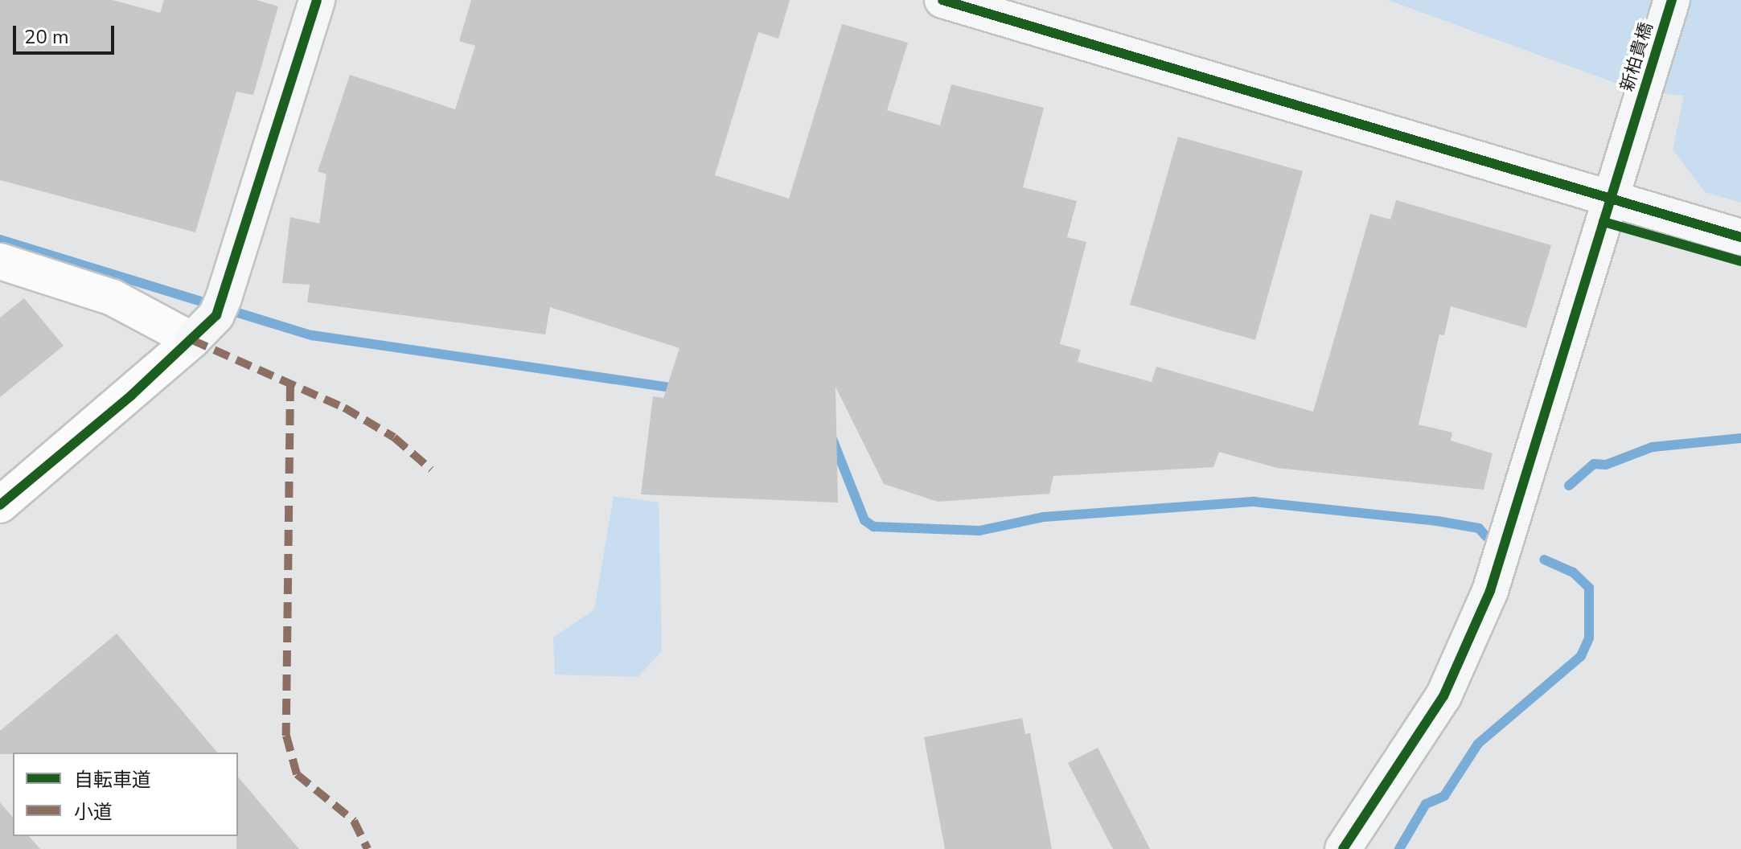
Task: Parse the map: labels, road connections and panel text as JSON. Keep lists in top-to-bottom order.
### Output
{
  "streets": {
    "street": ["新柏貴橋"]
  },
  "legend": ["自転車道", "小道"],
  "scale_bar": "20 m"
}
